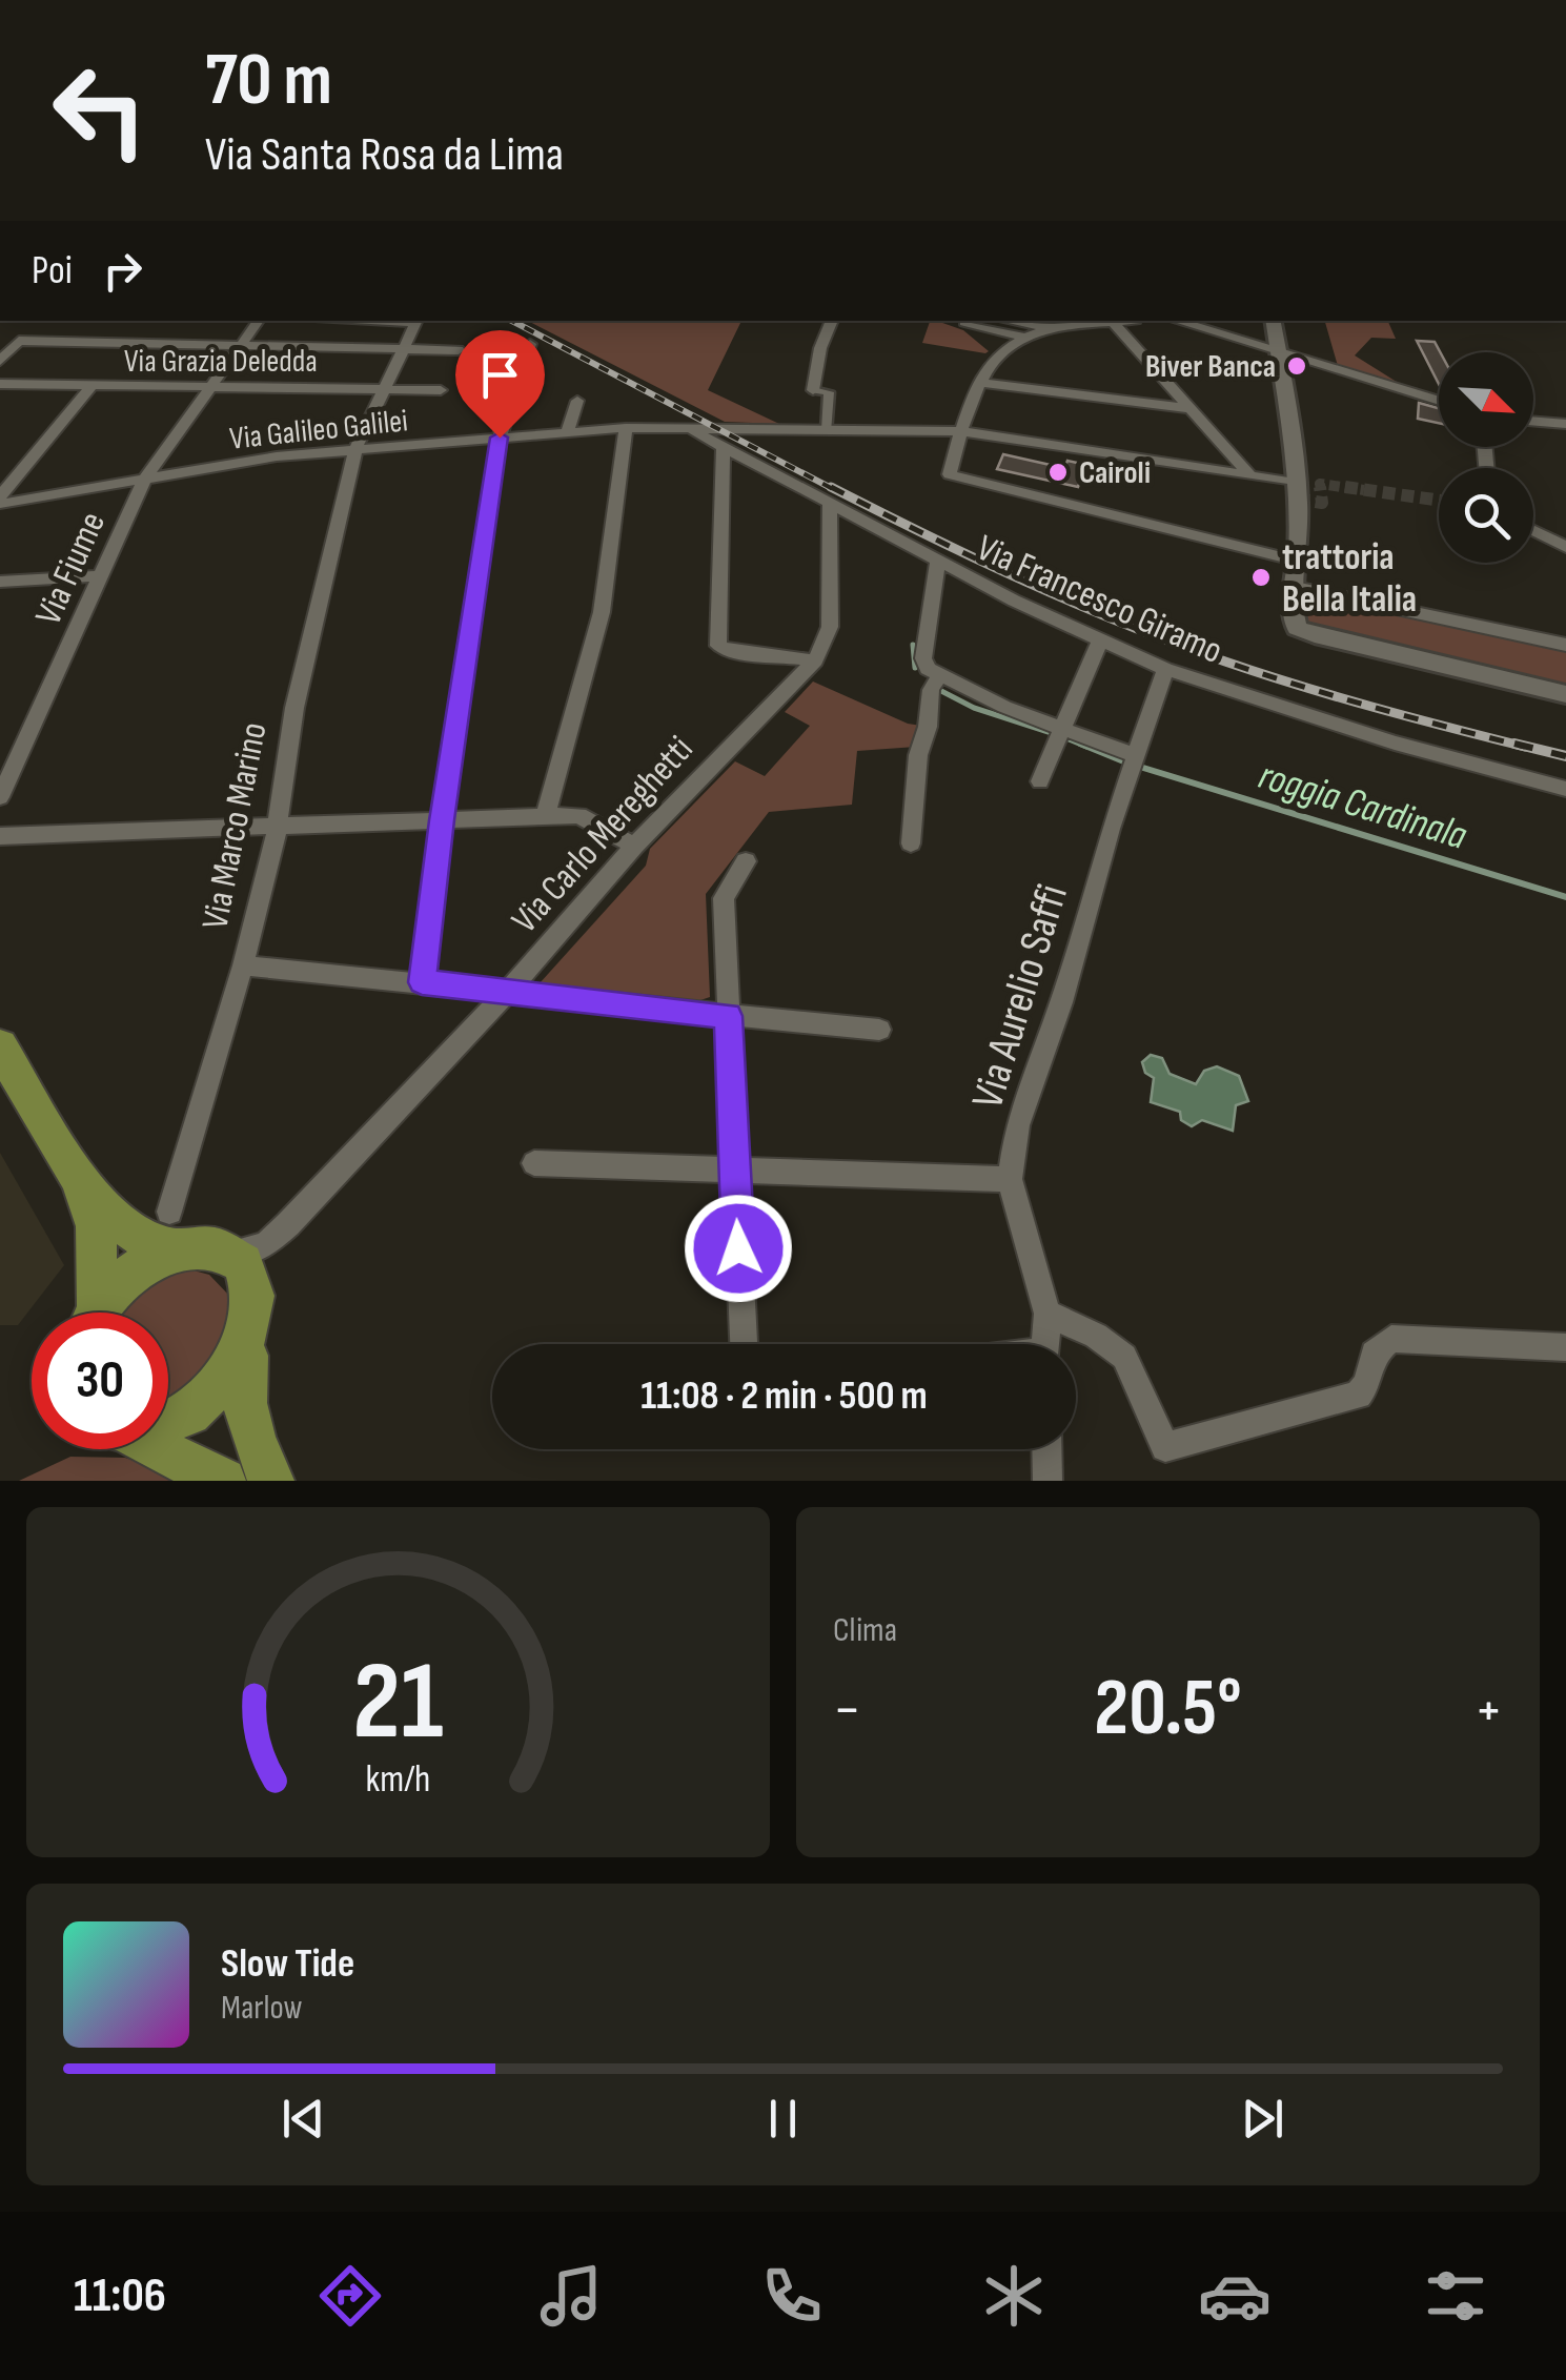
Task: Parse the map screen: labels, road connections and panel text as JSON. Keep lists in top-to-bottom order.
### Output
{
  "streets": {
    "street": [
      "Via Grazia Deledda",
      "Via Galileo Galilei",
      "Via Fiume",
      "Via Francesco Giramo",
      "Via Marco Marino",
      "Via Carlo Mereghetti",
      "Via Aurelio Saffi"
    ]
  },
  "crossings": [
    ["Via Grazia Deledda", "Via Fiume"],
    ["Via Grazia Deledda", "Via Marco Marino"],
    ["Via Galileo Galilei", "Via Fiume"],
    ["Via Galileo Galilei", "Via Francesco Giramo"],
    ["Via Galileo Galilei", "Via Marco Marino"],
    ["Via Francesco Giramo", "Via Carlo Mereghetti"],
    ["Via Francesco Giramo", "Via Aurelio Saffi"]
  ],
  "water": ["roggia Cardinala"],
  "places": ["Biver Banca", "Cairoli", "trattoria Bella Italia"],
  "north": "bottom right",
  "page": {
    "turn": ["70 m", "Via Santa Rosa da Lima"],
    "then": "Poi",
    "limit": "30",
    "trip": "11:08 · 2 min · 500 m",
    "tile": "Clima",
    "heat": ["−", "20.5°", "+"],
    "song": ["Slow Tide", "Marlow"],
    "tabs": "11:06",
    "gauge": ["21", "km/h"]
  }
}
